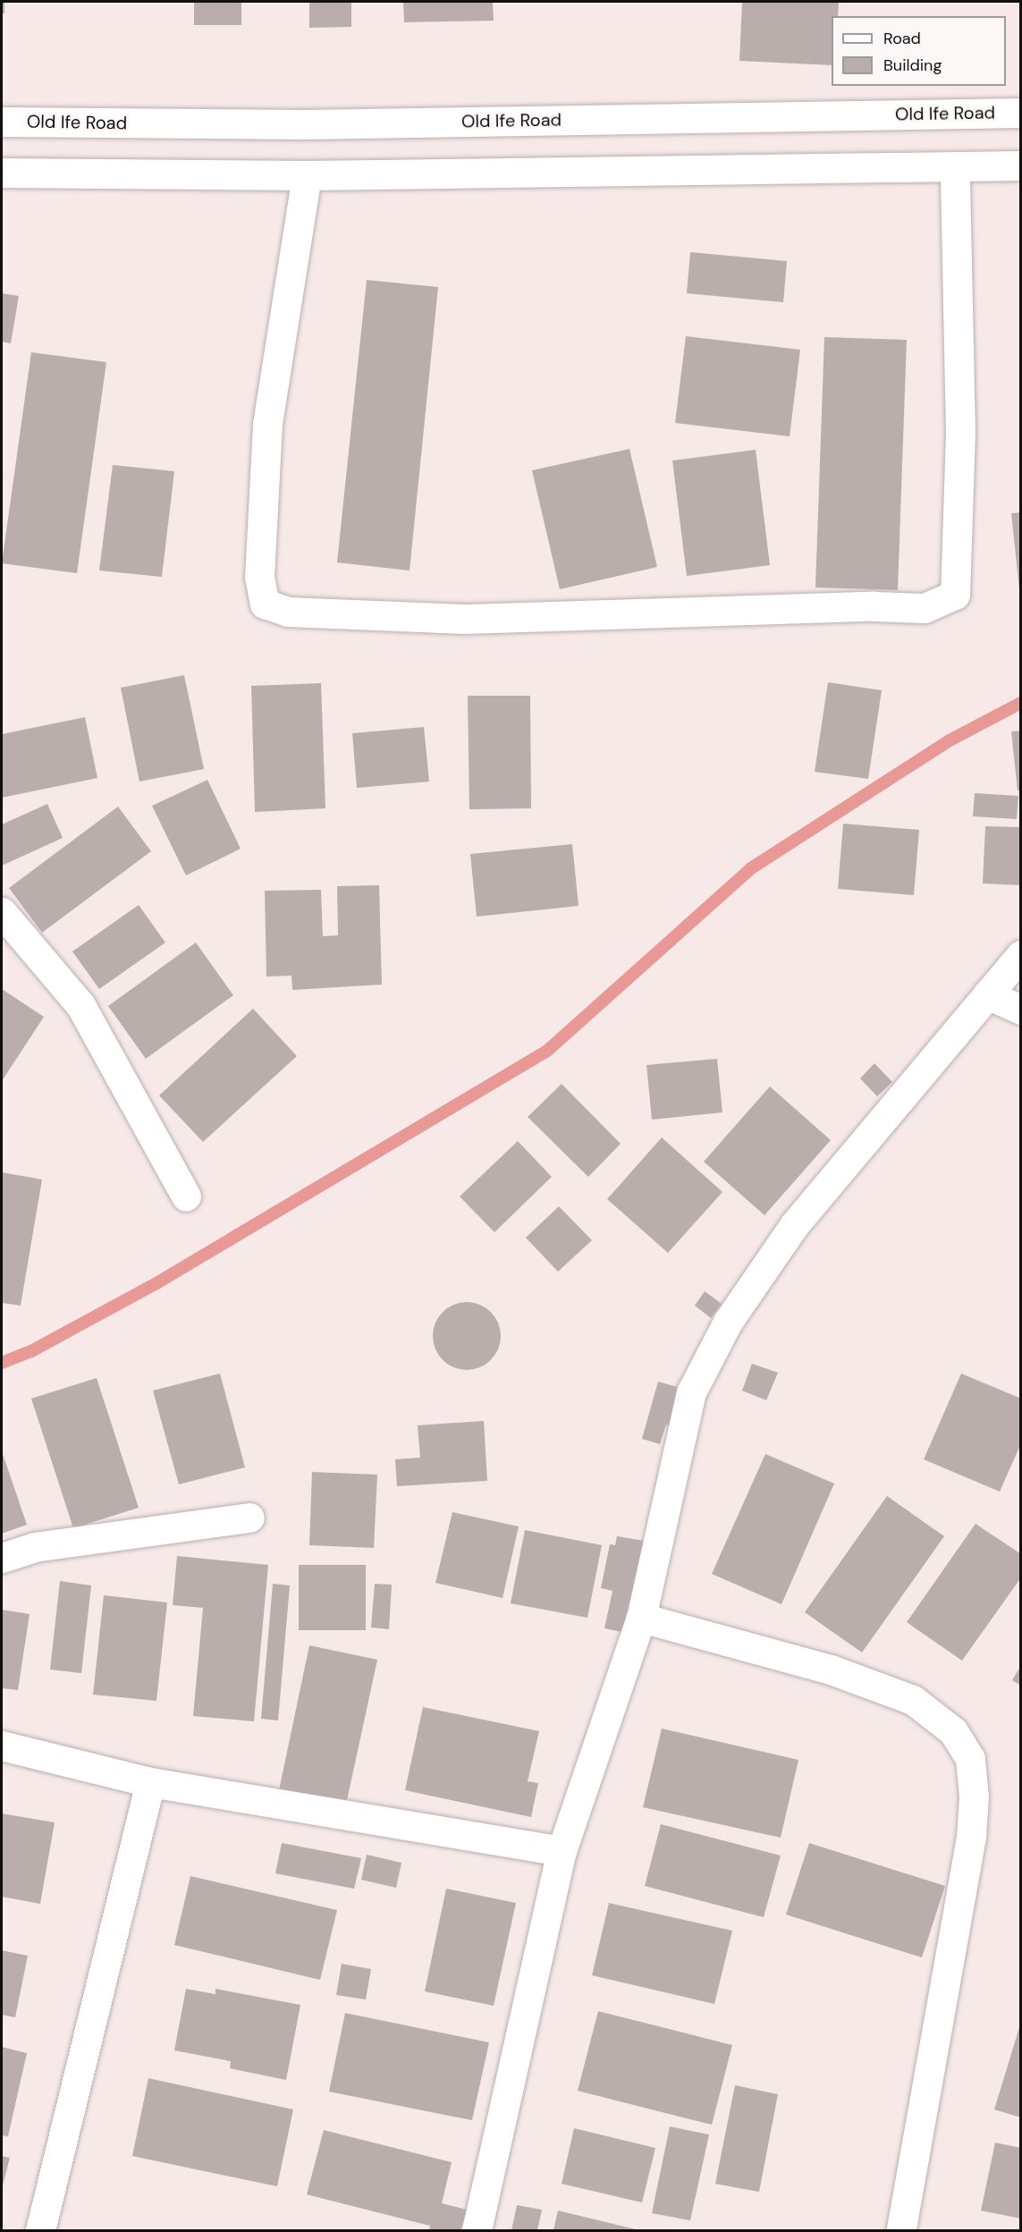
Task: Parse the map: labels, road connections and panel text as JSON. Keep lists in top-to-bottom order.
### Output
{
  "streets": {
    "street": ["Old Ife Road"]
  },
  "legend": ["Road", "Building"]
}
